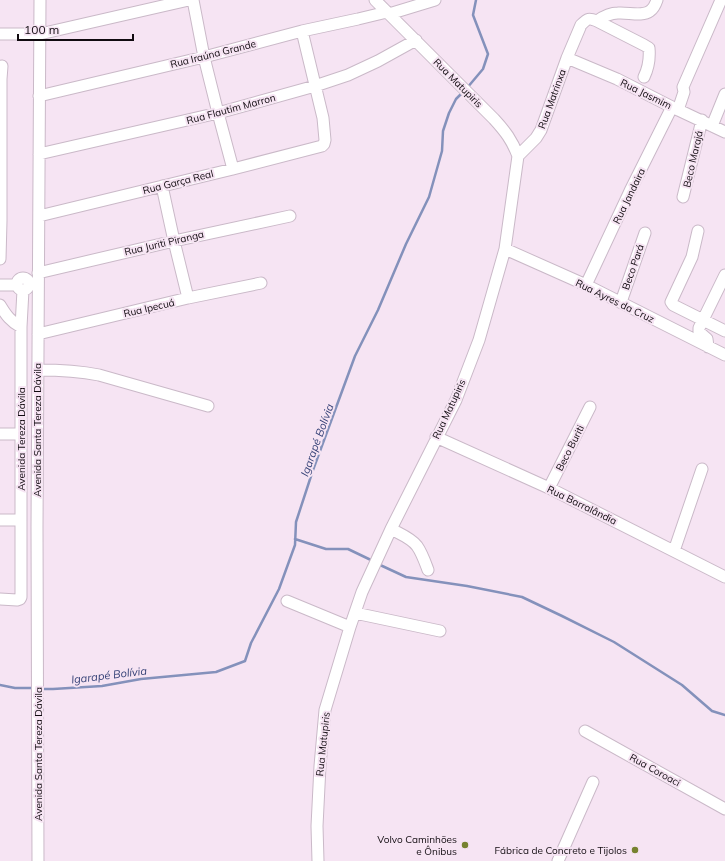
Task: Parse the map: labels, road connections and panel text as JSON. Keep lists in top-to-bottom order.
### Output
{
  "streets": {
    "street": [
      "Rua Iraúna Grande",
      "Rua Matupiris",
      "Rua Jasmim",
      "Rua Matrinxa",
      "Rua Flautim Marron",
      "Beco Marajá",
      "Rua Garça Real",
      "Rua Jandaira",
      "Rua Juriti Piranga",
      "Beco Pará",
      "Rua Ayres da Cruz",
      "Rua Ipecuá",
      "Avenida Santa Tereza Dávila",
      "Avenida Tereza Dávila",
      "Beco Buriti",
      "Rua Barralândia",
      "Rua Coroaci"
    ]
  },
  "crossings": [
    ["Rua Iraúna Grande", "Rua Matupiris"],
    ["Rua Iraúna Grande", "Avenida Santa Tereza Dávila"],
    ["Rua Matupiris", "Rua Matrinxa"],
    ["Rua Matupiris", "Rua Flautim Marron"],
    ["Rua Matupiris", "Rua Ayres da Cruz"],
    ["Rua Matupiris", "Rua Barralândia"],
    ["Rua Jasmim", "Rua Matrinxa"],
    ["Rua Jasmim", "Beco Marajá"],
    ["Rua Jasmim", "Rua Jandaira"],
    ["Rua Flautim Marron", "Rua Garça Real"],
    ["Rua Flautim Marron", "Avenida Santa Tereza Dávila"],
    ["Rua Garça Real", "Avenida Santa Tereza Dávila"],
    ["Rua Jandaira", "Rua Ayres da Cruz"],
    ["Rua Juriti Piranga", "Avenida Santa Tereza Dávila"],
    ["Beco Pará", "Rua Ayres da Cruz"],
    ["Rua Ipecuá", "Avenida Santa Tereza Dávila"],
    ["Beco Buriti", "Rua Barralândia"]
  ],
  "water": ["Igarapé Bolívia"],
  "places": ["Volvo Caminhões e Ônibus", "Fábrica de Concreto e Tijolos"],
  "scale_bar": "100 m"
}
